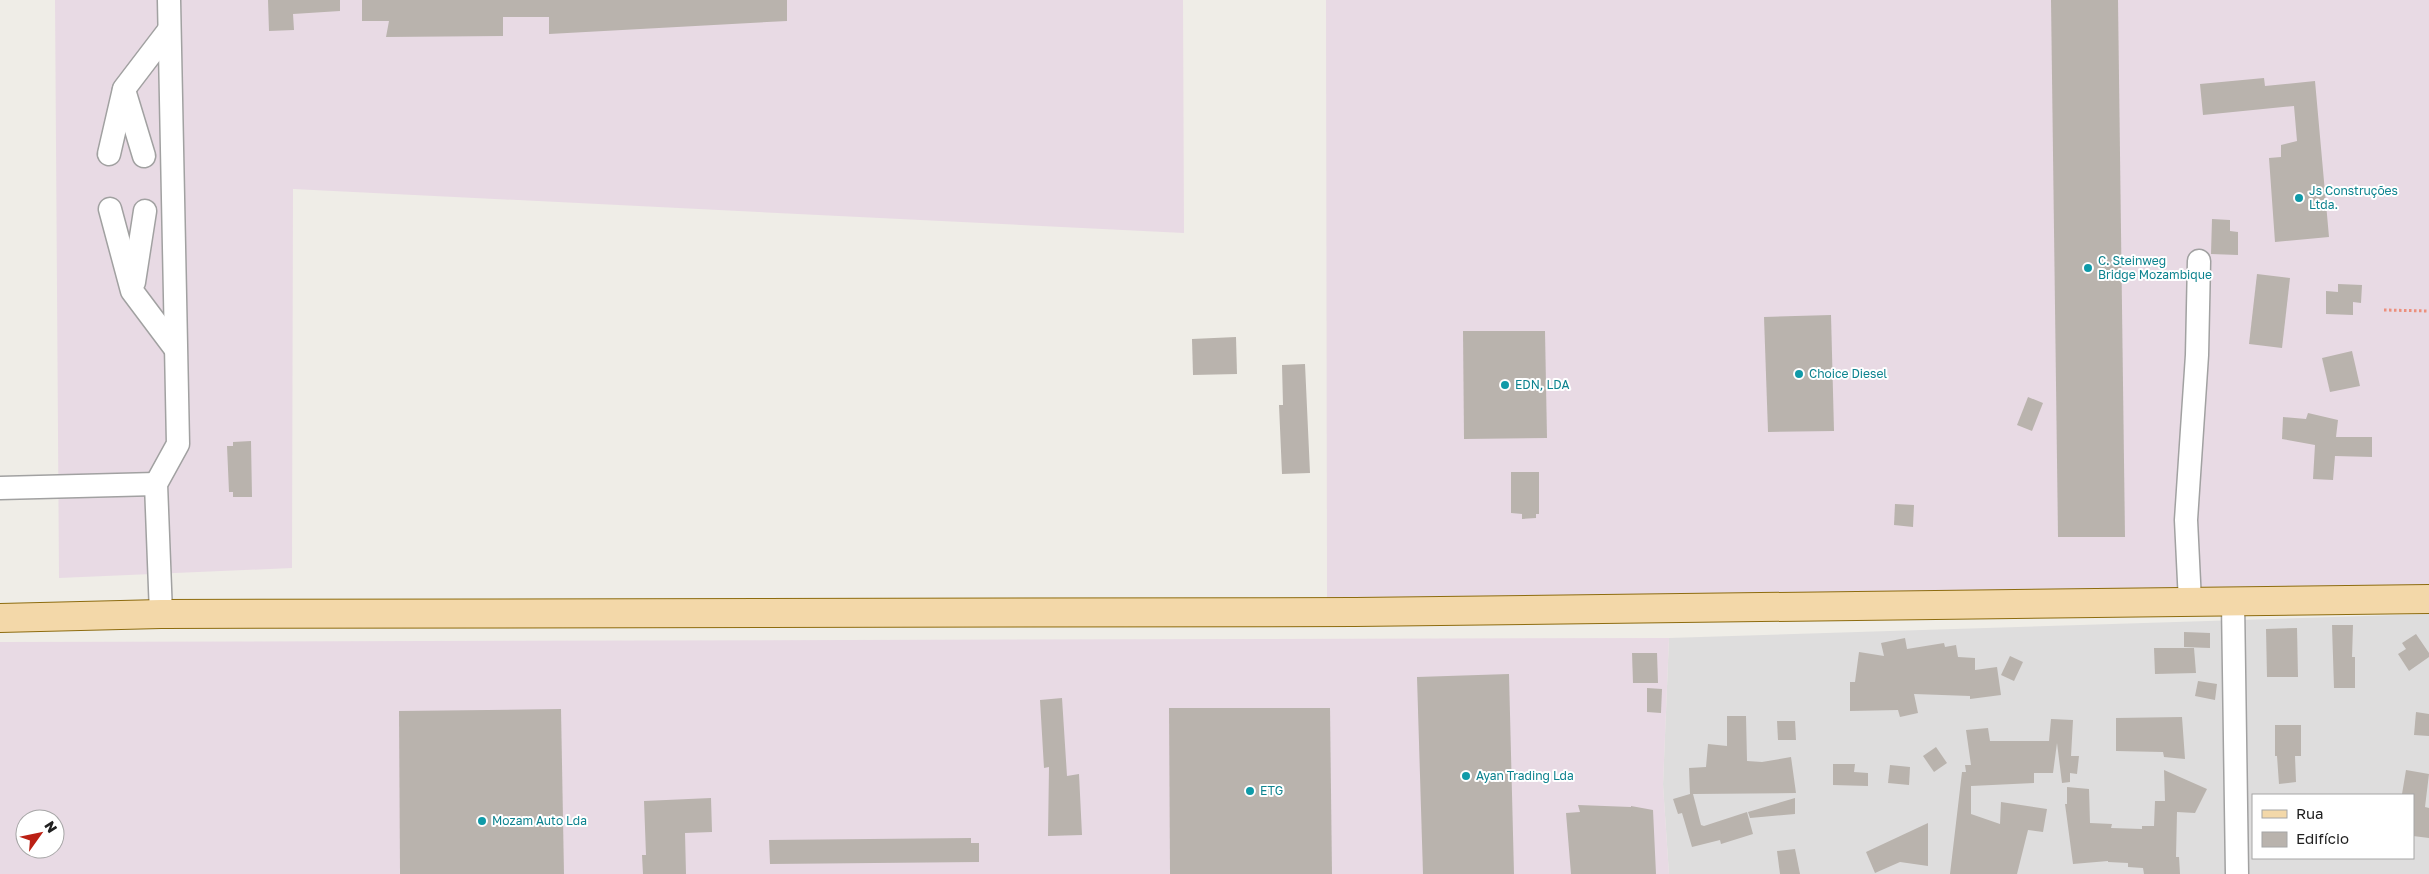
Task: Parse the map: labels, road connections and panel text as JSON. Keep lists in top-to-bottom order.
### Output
{
  "places": [
    "Js Construções Ltda.",
    "C. Steinweg Bridge Mozambique",
    "Choice Diesel",
    "EDN, LDA",
    "Ayan Trading Lda",
    "ETG",
    "Mozam Auto Lda"
  ],
  "legend": ["Rua", "Edifício"],
  "north": "top right"
}
